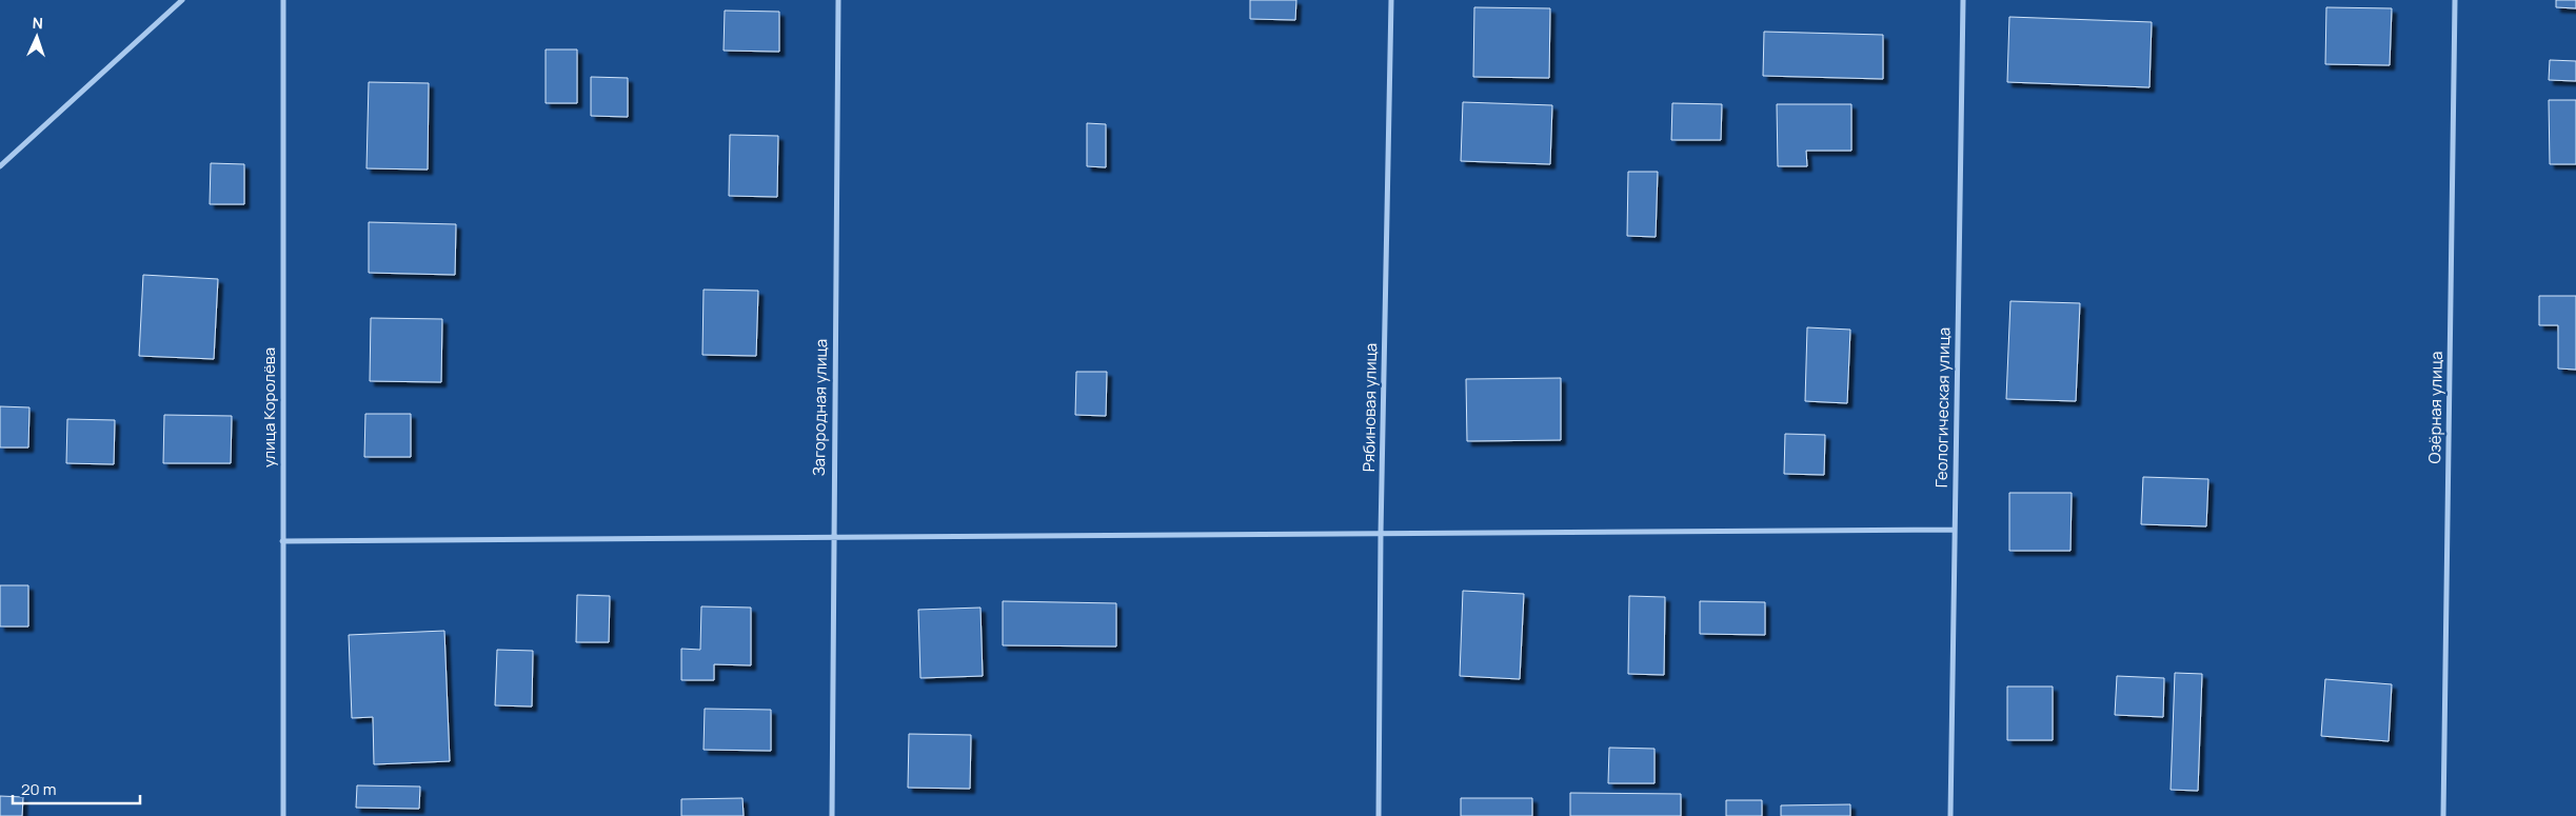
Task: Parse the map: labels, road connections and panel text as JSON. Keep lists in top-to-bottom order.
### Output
{
  "streets": {
    "street": [
      "улица Королёва",
      "Загородная улица",
      "Рябиновая улица",
      "Геологическая улица",
      "Озёрная улица"
    ]
  },
  "scale_bar": "20 m",
  "north": "top"
}
